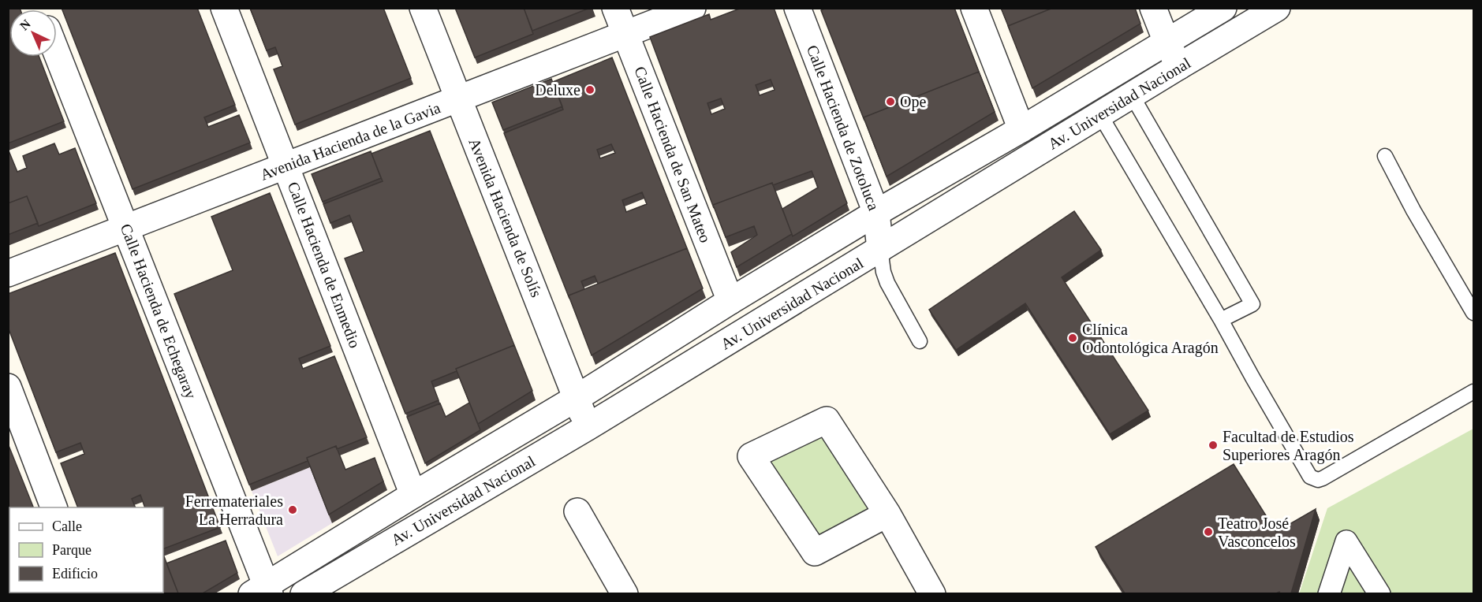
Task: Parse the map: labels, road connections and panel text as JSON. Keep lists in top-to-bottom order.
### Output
{
  "streets": {
    "street": [
      "Av. Universidad Nacional",
      "Calle Hacienda de Zotoluca",
      "Avenida Hacienda de la Gavia",
      "Calle Hacienda de San Mateo",
      "Avenida Hacienda de Solís",
      "Calle Hacienda de Enmedio",
      "Calle Hacienda de Echegaray"
    ]
  },
  "crossings": [
    ["Av. Universidad Nacional", "Calle Hacienda de Zotoluca"],
    ["Av. Universidad Nacional", "Calle Hacienda de San Mateo"],
    ["Av. Universidad Nacional", "Avenida Hacienda de Solís"],
    ["Av. Universidad Nacional", "Calle Hacienda de Enmedio"],
    ["Av. Universidad Nacional", "Calle Hacienda de Echegaray"],
    ["Avenida Hacienda de la Gavia", "Calle Hacienda de San Mateo"],
    ["Avenida Hacienda de la Gavia", "Avenida Hacienda de Solís"],
    ["Avenida Hacienda de la Gavia", "Calle Hacienda de Enmedio"],
    ["Avenida Hacienda de la Gavia", "Calle Hacienda de Echegaray"]
  ],
  "places": [
    "Deluxe",
    "Ope",
    "Clínica Odontológica Aragón",
    "Facultad de Estudios Superiores Aragón",
    "Ferremateriales La Herradura",
    "Teatro José Vasconcelos"
  ],
  "legend": ["Calle", "Parque", "Edificio"],
  "north": "top left"
}
